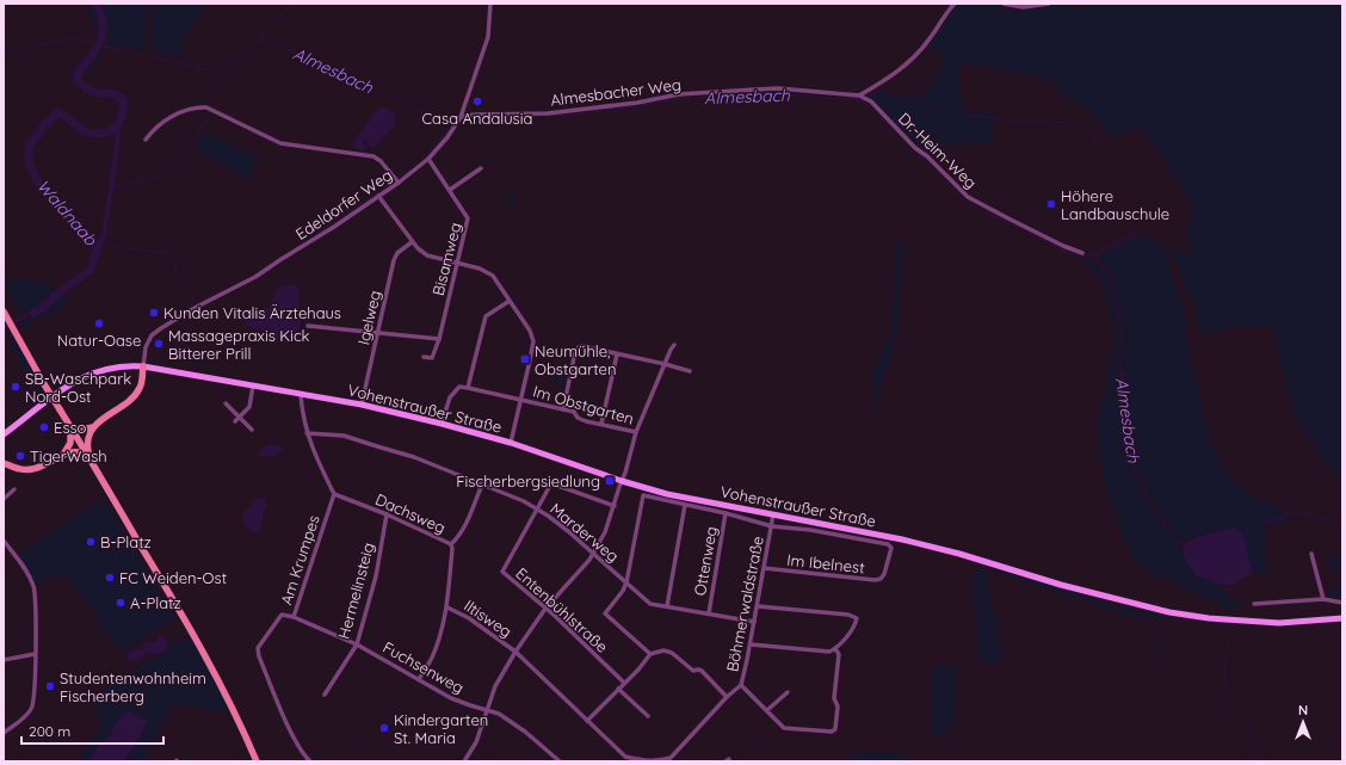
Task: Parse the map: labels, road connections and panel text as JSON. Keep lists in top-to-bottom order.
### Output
{
  "streets": {
    "main road": ["Vohenstraußer Straße"],
    "street": [
      "Almesbacher Weg",
      "Dr.-Heim-Weg",
      "Edeldorfer Weg",
      "Bisamweg",
      "Igelweg",
      "Im Obstgarten",
      "Dachsweg",
      "Marderweg",
      "Am Krumpes",
      "Ottenweg",
      "Im Ibelnest",
      "Hermelinsteig",
      "Böhmerwaldstraße",
      "Entenbühlstraße",
      "Iltisweg",
      "Fuchsenweg"
    ]
  },
  "crossings": [
    ["Almesbacher Weg", "Dr.-Heim-Weg"],
    ["Almesbacher Weg", "Edeldorfer Weg"],
    ["Edeldorfer Weg", "Bisamweg"],
    ["Edeldorfer Weg", "Vohenstraußer Straße"],
    ["Igelweg", "Vohenstraußer Straße"],
    ["Vohenstraußer Straße", "Marderweg"],
    ["Vohenstraußer Straße", "Ottenweg"],
    ["Vohenstraußer Straße", "Im Ibelnest"],
    ["Vohenstraußer Straße", "Böhmerwaldstraße"],
    ["Dachsweg", "Am Krumpes"],
    ["Dachsweg", "Hermelinsteig"],
    ["Dachsweg", "Iltisweg"],
    ["Dachsweg", "Fuchsenweg"],
    ["Marderweg", "Ottenweg"],
    ["Marderweg", "Böhmerwaldstraße"],
    ["Marderweg", "Entenbühlstraße"],
    ["Am Krumpes", "Fuchsenweg"],
    ["Im Ibelnest", "Böhmerwaldstraße"],
    ["Hermelinsteig", "Fuchsenweg"]
  ],
  "water": ["Almesbach", "Waldnaab"],
  "places": {
    "other": [
      "Casa Andalusia",
      "Höhere Landbauschule",
      "Kunden Vitalis Ärztehaus",
      "Natur-Oase",
      "Massagepraxis Kick Bitterer Prill",
      "SB-Waschpark Nord-Ost",
      "Esso",
      "TigerWash",
      "B-Platz",
      "FC Weiden-Ost",
      "A-Platz",
      "Studentenwohnheim Fischerberg",
      "Kindergarten St. Maria"
    ],
    "transit": ["Neumühle, Obstgarten", "Fischerbergsiedlung"]
  },
  "scale_bar": "200 m",
  "north": "top"
}
